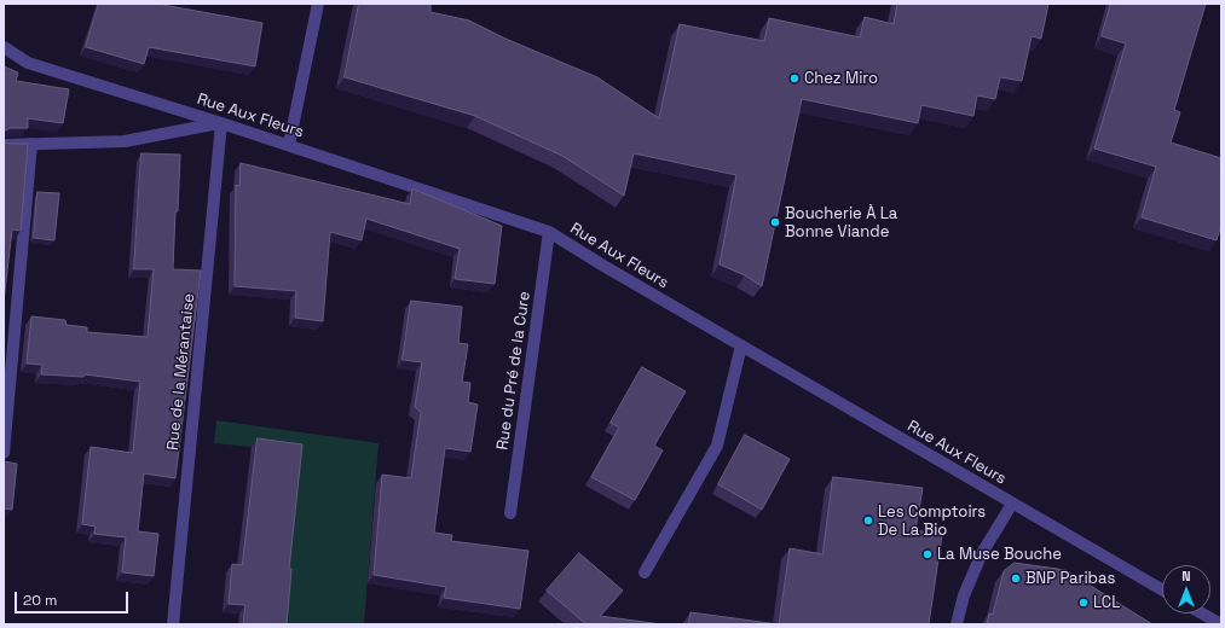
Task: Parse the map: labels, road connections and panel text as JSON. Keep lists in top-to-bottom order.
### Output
{
  "streets": {
    "street": ["Rue Aux Fleurs", "Rue du Pré de la Cure", "Rue de la Mérantaise"]
  },
  "crossings": [
    ["Rue Aux Fleurs", "Rue du Pré de la Cure"],
    ["Rue Aux Fleurs", "Rue de la Mérantaise"]
  ],
  "places": [
    "Chez Miro",
    "Boucherie À La Bonne Viande",
    "Les Comptoirs De La Bio",
    "La Muse Bouche",
    "BNP Paribas",
    "LCL"
  ],
  "scale_bar": "20 m",
  "north": "top"
}
